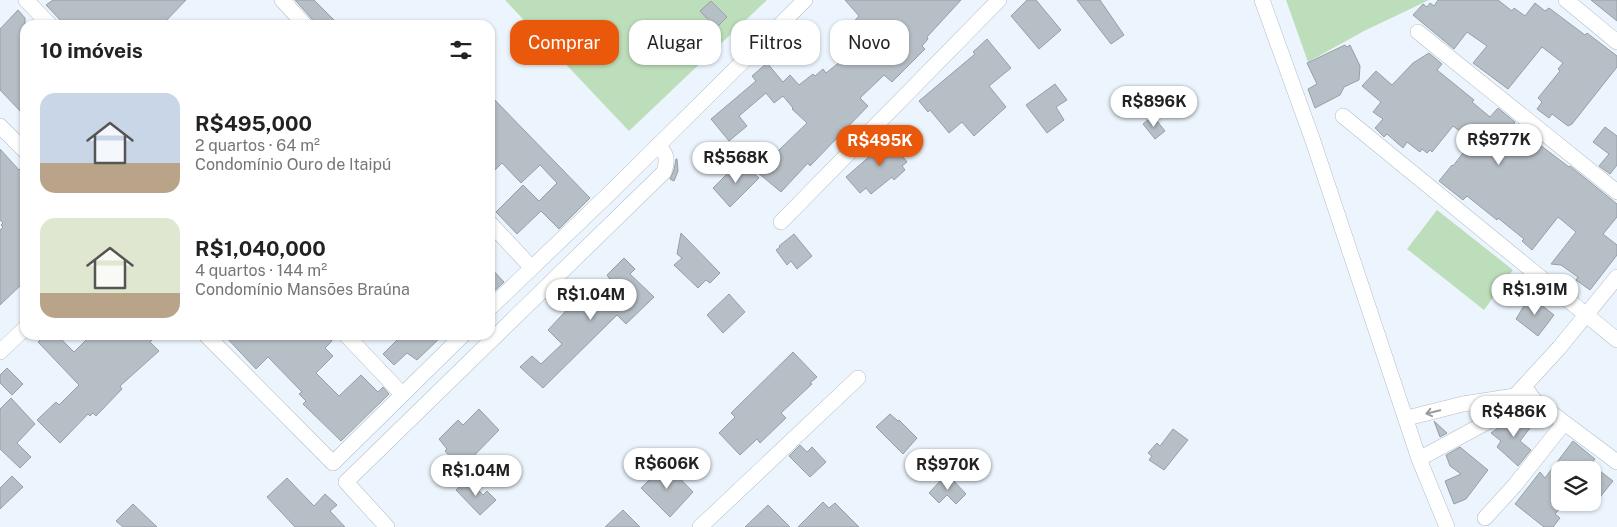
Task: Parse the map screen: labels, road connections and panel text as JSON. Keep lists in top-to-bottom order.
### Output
{
  "page": {
    "chip": [
      "Comprar",
      "Alugar",
      "Filtros",
      "Novo"
    ],
    "heading": "10 imóveis",
    "list": [
      {
        "name": "R$495,000",
        "note": "2 quartos · 64 m² · Condomínio Ouro de Itaipú"
      },
      {
        "name": "R$1,040,000",
        "note": "4 quartos · 144 m² · Condomínio Mansões Braúna"
      }
    ],
    "price": [
      "R$896K",
      "R$977K",
      "R$495K",
      "R$568K",
      "R$1.91M",
      "R$1.04M",
      "R$486K",
      "R$606K",
      "R$970K",
      "R$1.04M"
    ]
  }
}
